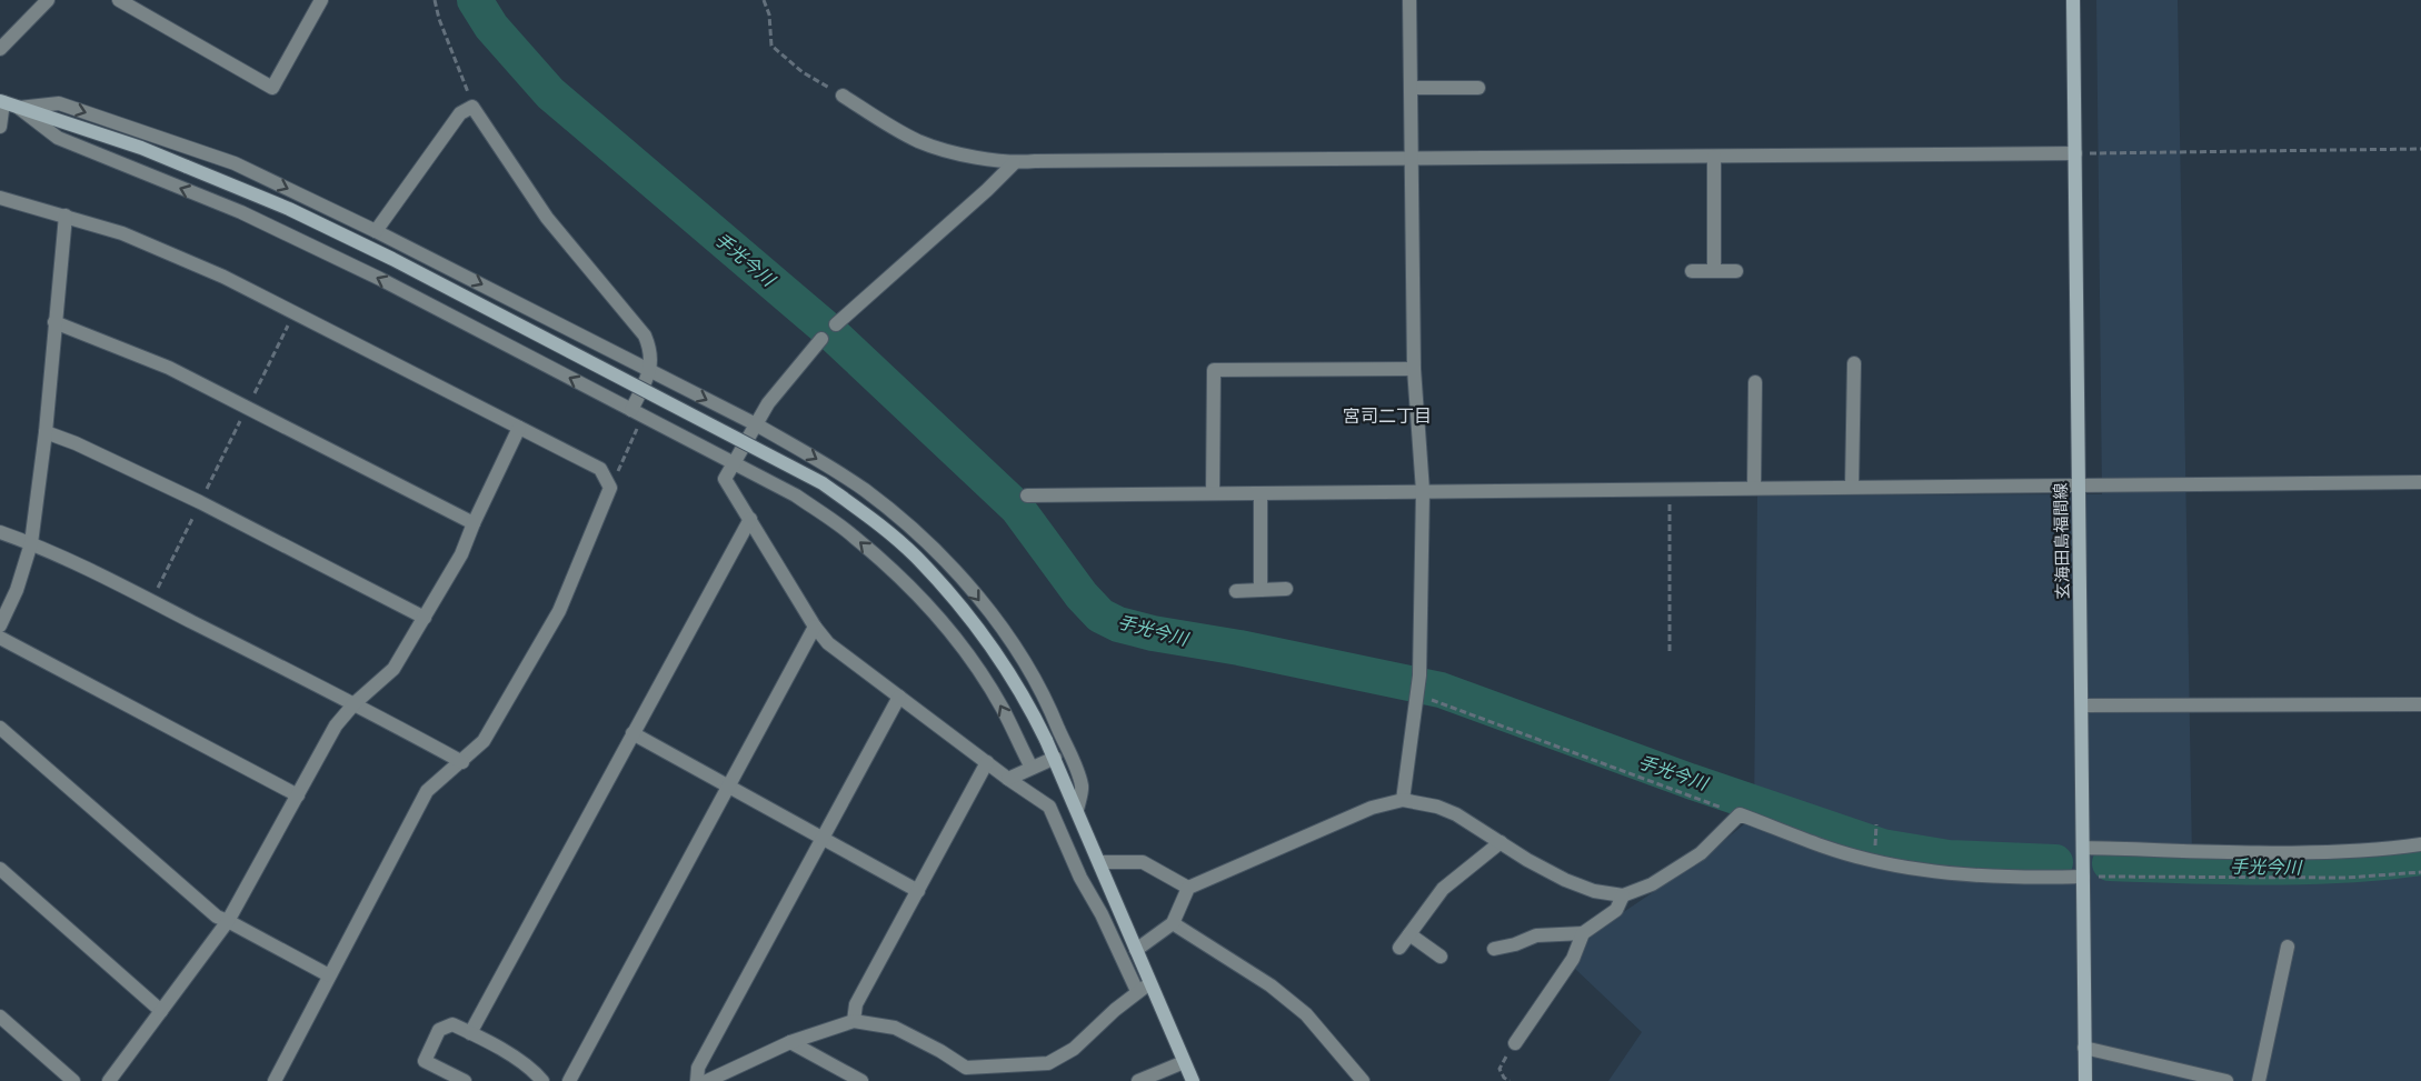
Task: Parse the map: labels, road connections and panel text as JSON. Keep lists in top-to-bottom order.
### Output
{
  "streets": {
    "street": ["玄海田島福間線"]
  },
  "districts": ["宮司二丁目"],
  "water": ["手光今川"]
}
